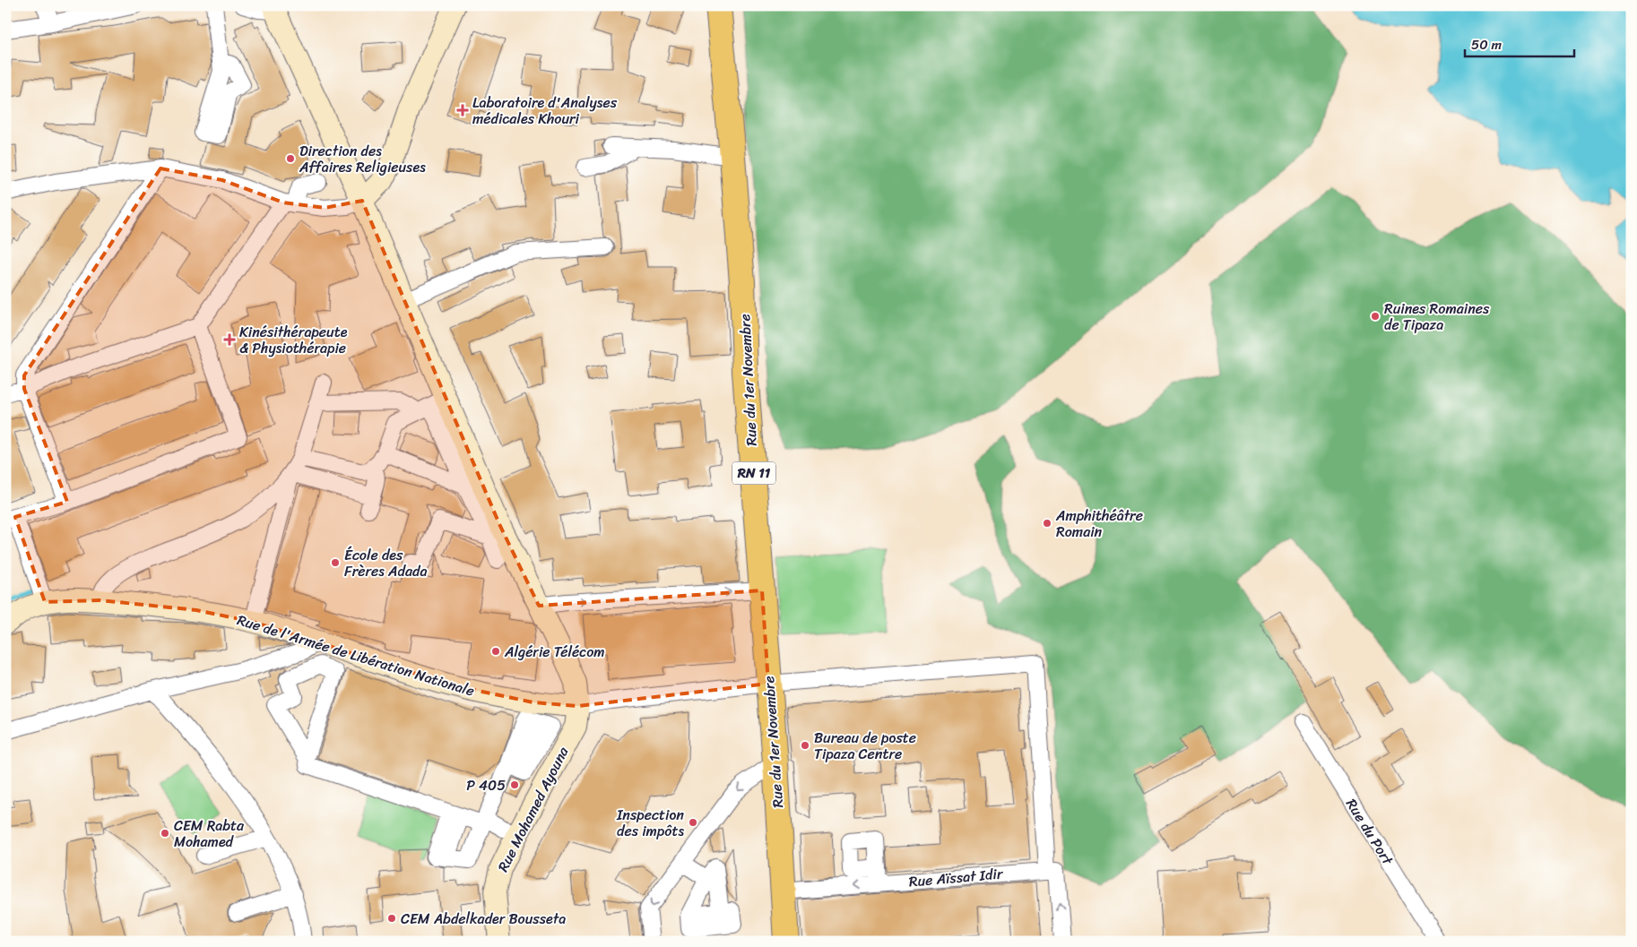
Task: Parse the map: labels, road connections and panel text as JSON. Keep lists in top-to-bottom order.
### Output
{
  "streets": {
    "main road": [
      "Rue du 1er Novembre",
      "RN 11",
      "Rue de l'Armée de Libération Nationale",
      "Rue Mohamed Ayouna"
    ],
    "street": ["Rue du Port", "Rue Aïssat Idir"]
  },
  "crossings": [
    ["Rue du 1er Novembre", "Rue Aïssat Idir"],
    ["Rue de l'Armée de Libération Nationale", "Rue Mohamed Ayouna"]
  ],
  "one_way": ["Rue Aïssat Idir"],
  "places": {
    "health": ["Laboratoire d'Analyses médicales Khouri", "Kinésithérapeute & Physiothérapie"],
    "other": [
      "Direction des Affaires Religieuses",
      "Ruines Romaines de Tipaza",
      "Amphithéâtre Romain",
      "École des Frères Adada",
      "Algérie Télécom",
      "Bureau de poste Tipaza Centre",
      "P 405",
      "Inspection des impôts",
      "CEM Rabta Mohamed",
      "CEM Abdelkader Bousseta"
    ]
  },
  "scale_bar": "50 m"
}
